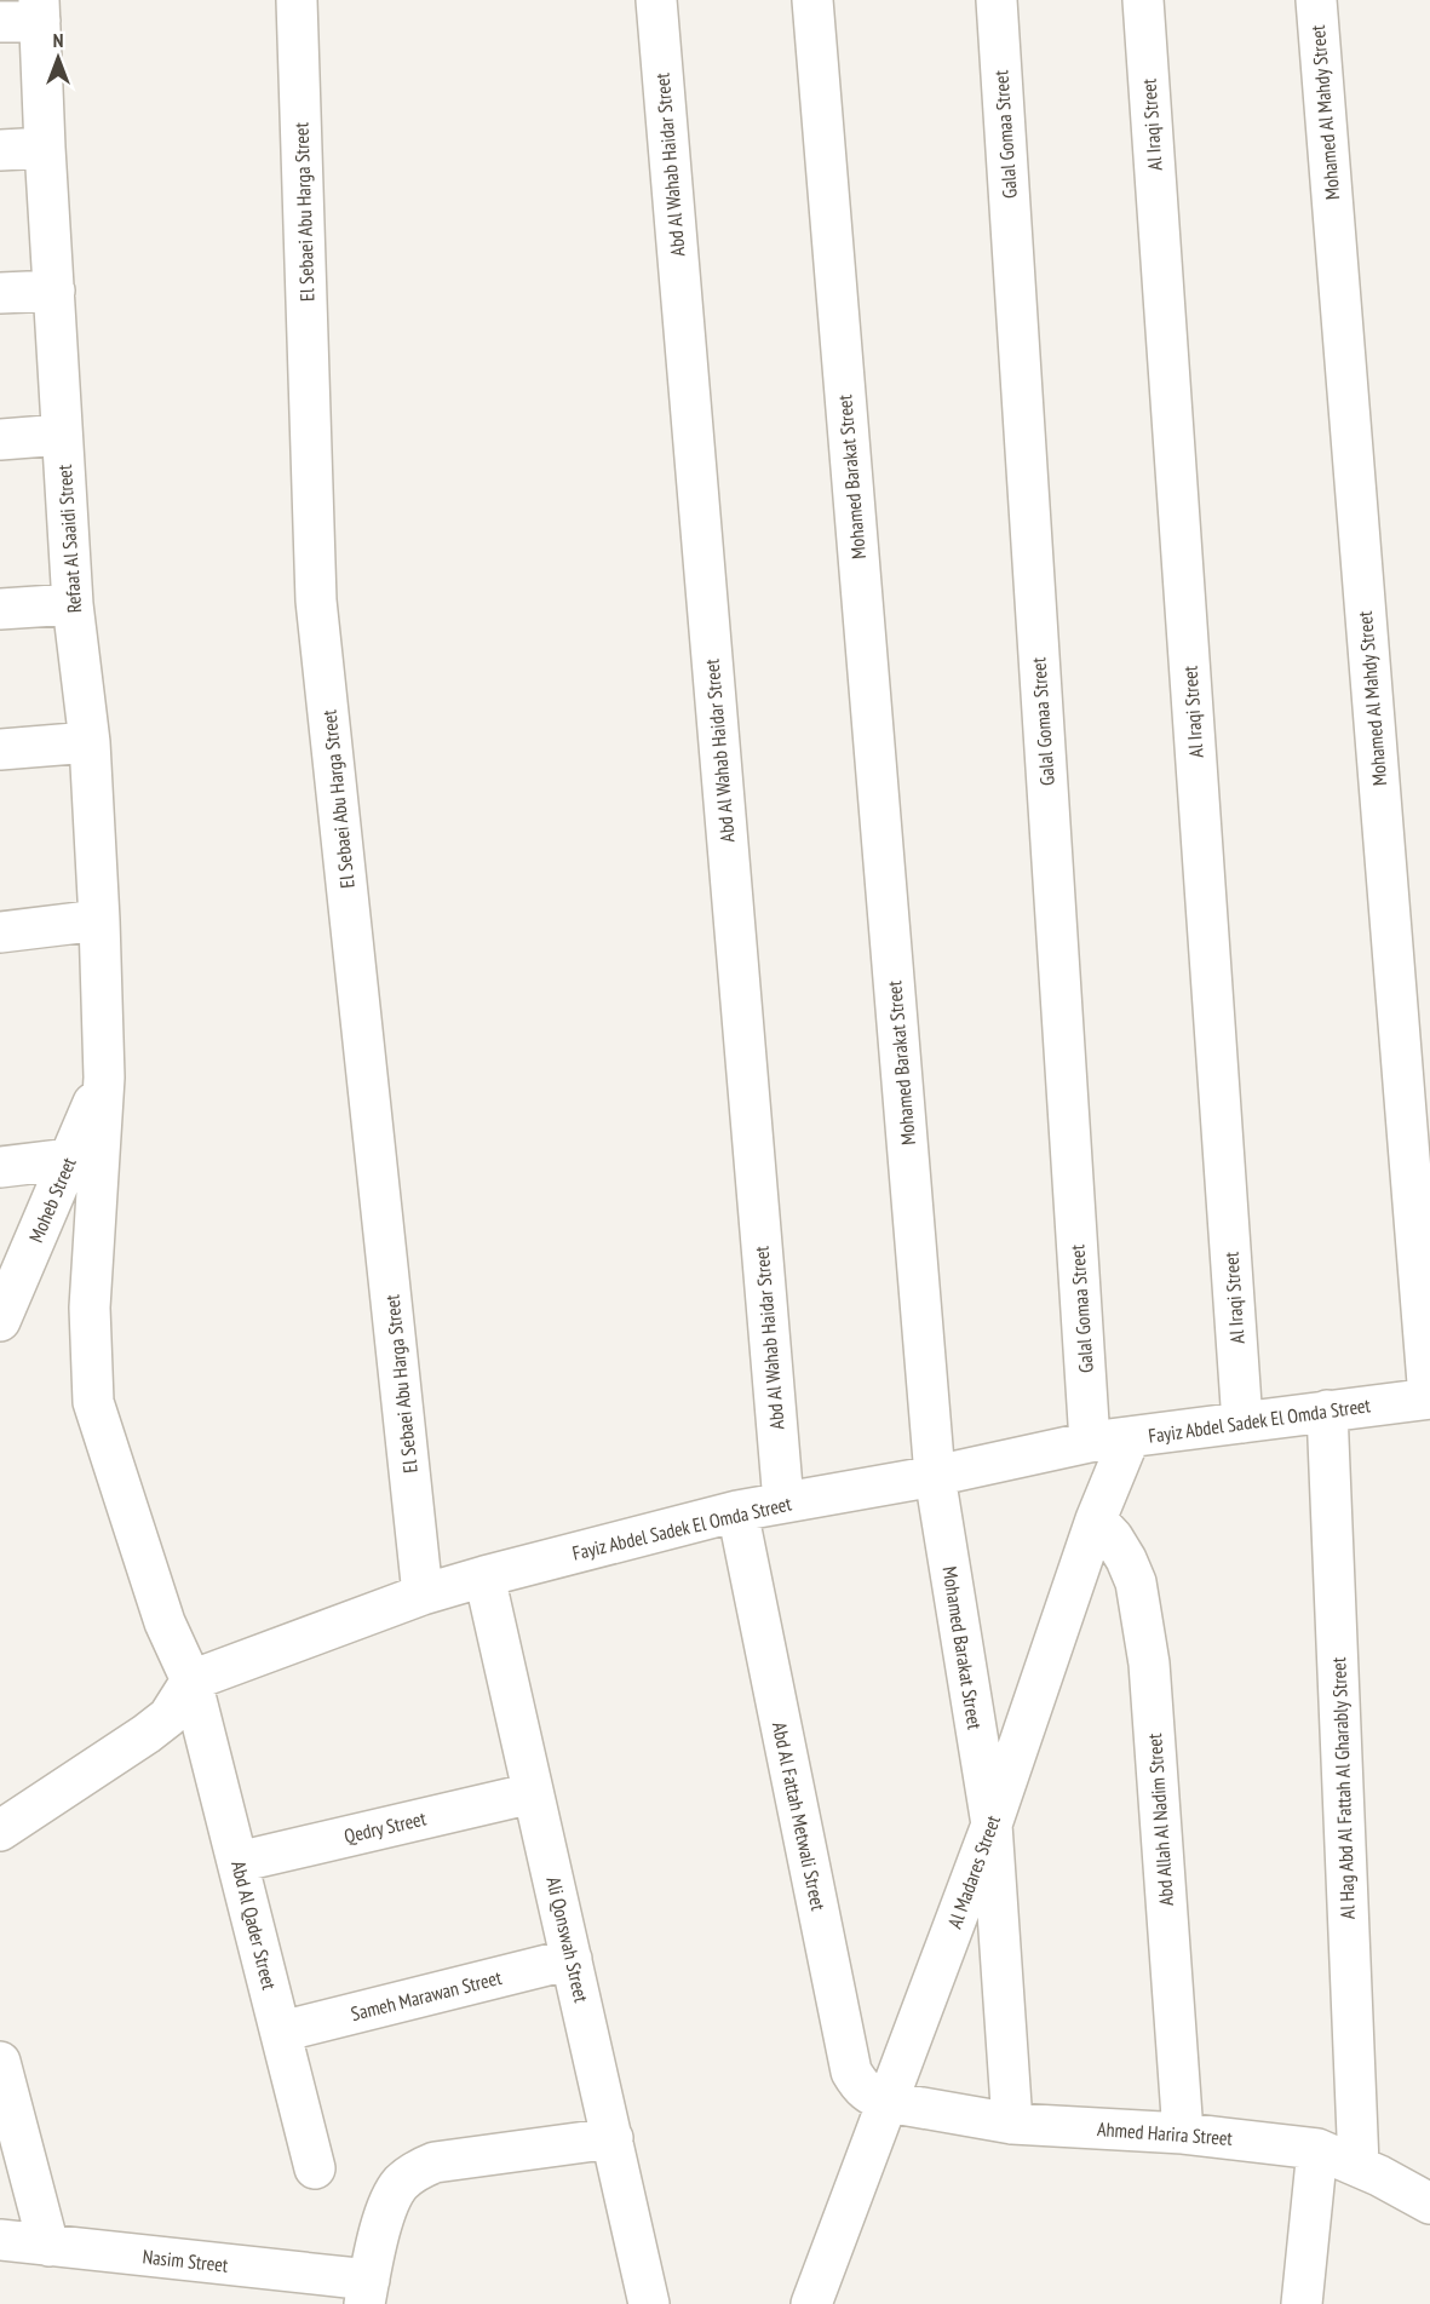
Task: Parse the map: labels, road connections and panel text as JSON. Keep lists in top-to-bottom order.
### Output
{
  "streets": {
    "street": [
      "Mohamed Al Mahdy Street",
      "Al Iraqi Street",
      "Galal Gomaa Street",
      "Abd Al Wahab Haidar Street",
      "El Sebaei Abu Harga Street",
      "Mohamed Barakat Street",
      "Refaat Al Saaidi Street",
      "Moheb Street",
      "Fayiz Abdel Sadek El Omda Street",
      "Al Hag Abd Al Fattah Al Gharably Street",
      "Abd Al Fattah Metwali Street",
      "Abd Allah Al Nadim Street",
      "Qedry Street",
      "Al Madares Street",
      "Abd Al Qader Street",
      "Ali Qonswah Street",
      "Sameh Marawan Street",
      "Ahmed Harira Street",
      "Nasim Street"
    ]
  },
  "crossings": [
    ["Mohamed Al Mahdy Street", "Fayiz Abdel Sadek El Omda Street"],
    ["Al Iraqi Street", "Fayiz Abdel Sadek El Omda Street"],
    ["Galal Gomaa Street", "Fayiz Abdel Sadek El Omda Street"],
    ["Abd Al Wahab Haidar Street", "Fayiz Abdel Sadek El Omda Street"],
    ["El Sebaei Abu Harga Street", "Fayiz Abdel Sadek El Omda Street"],
    ["Mohamed Barakat Street", "Fayiz Abdel Sadek El Omda Street"],
    ["Mohamed Barakat Street", "Al Madares Street"],
    ["Mohamed Barakat Street", "Ahmed Harira Street"],
    ["Refaat Al Saaidi Street", "Moheb Street"],
    ["Refaat Al Saaidi Street", "Abd Al Qader Street"],
    ["Moheb Street", "Abd Al Qader Street"],
    ["Fayiz Abdel Sadek El Omda Street", "Al Hag Abd Al Fattah Al Gharably Street"],
    ["Fayiz Abdel Sadek El Omda Street", "Abd Al Fattah Metwali Street"],
    ["Fayiz Abdel Sadek El Omda Street", "Al Madares Street"],
    ["Fayiz Abdel Sadek El Omda Street", "Abd Al Qader Street"],
    ["Fayiz Abdel Sadek El Omda Street", "Ali Qonswah Street"],
    ["Al Hag Abd Al Fattah Al Gharably Street", "Ahmed Harira Street"],
    ["Abd Al Fattah Metwali Street", "Al Madares Street"],
    ["Abd Al Fattah Metwali Street", "Ahmed Harira Street"],
    ["Abd Allah Al Nadim Street", "Al Madares Street"],
    ["Abd Allah Al Nadim Street", "Ahmed Harira Street"],
    ["Qedry Street", "Abd Al Qader Street"],
    ["Qedry Street", "Ali Qonswah Street"],
    ["Al Madares Street", "Ahmed Harira Street"],
    ["Abd Al Qader Street", "Sameh Marawan Street"],
    ["Ali Qonswah Street", "Sameh Marawan Street"]
  ],
  "north": "top"
}
